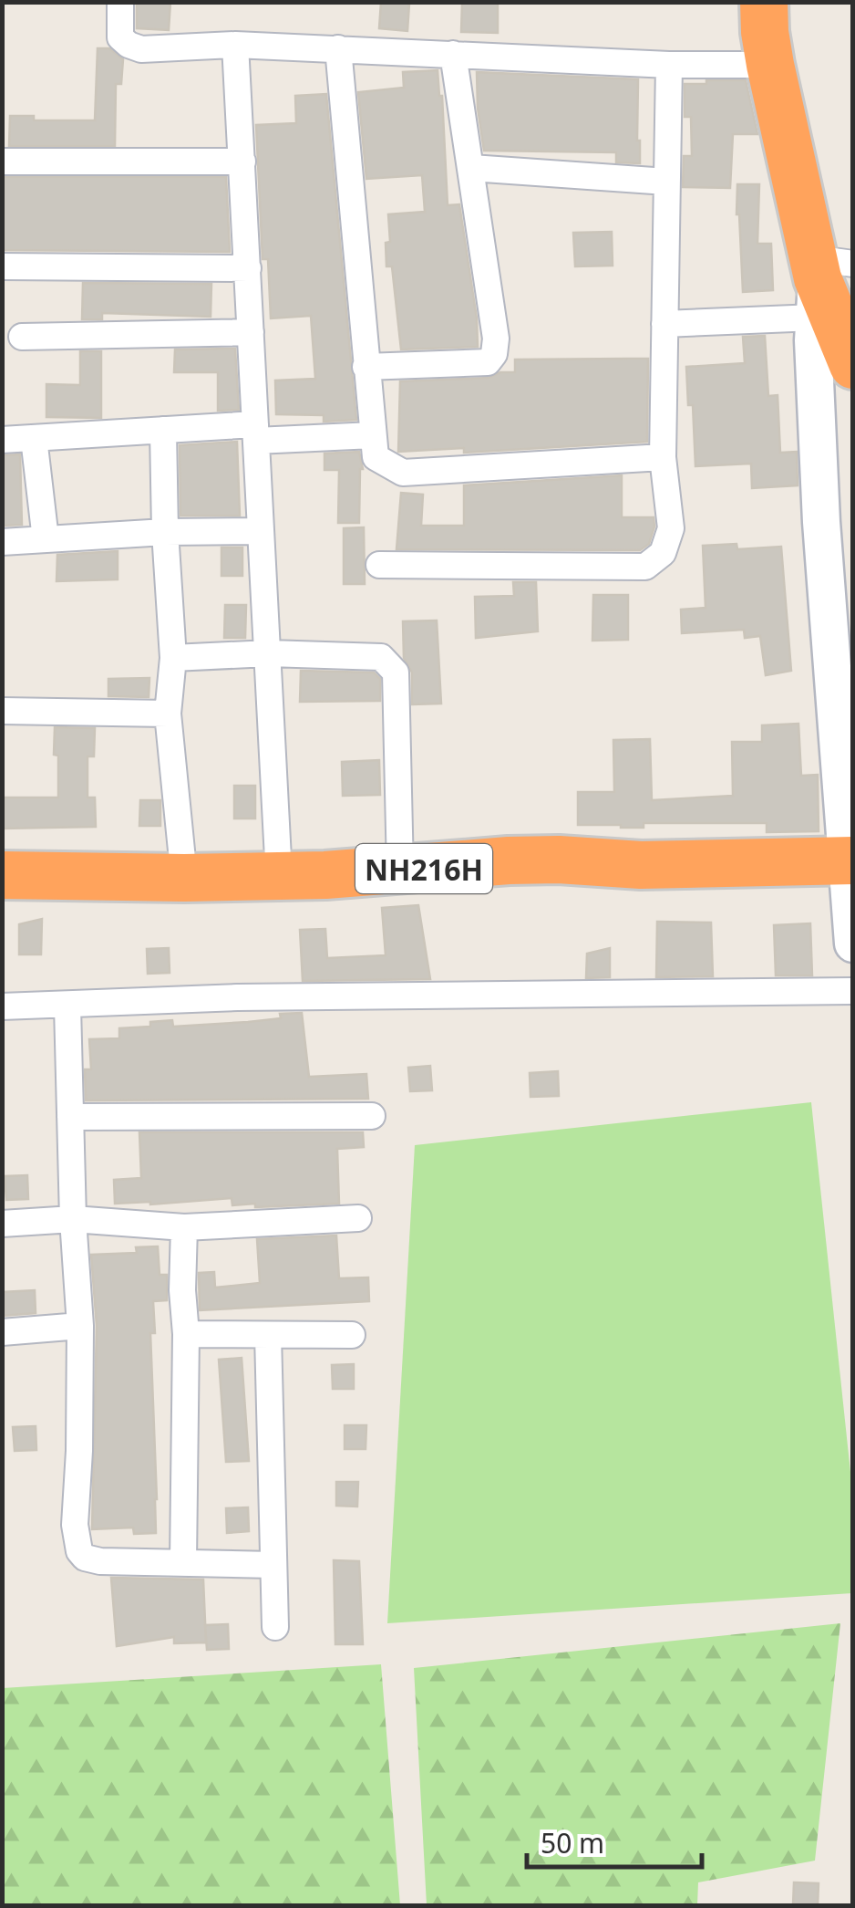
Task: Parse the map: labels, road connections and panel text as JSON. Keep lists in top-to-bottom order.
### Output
{
  "streets": {
    "highway": ["NH216H"]
  },
  "scale_bar": "50 m"
}
